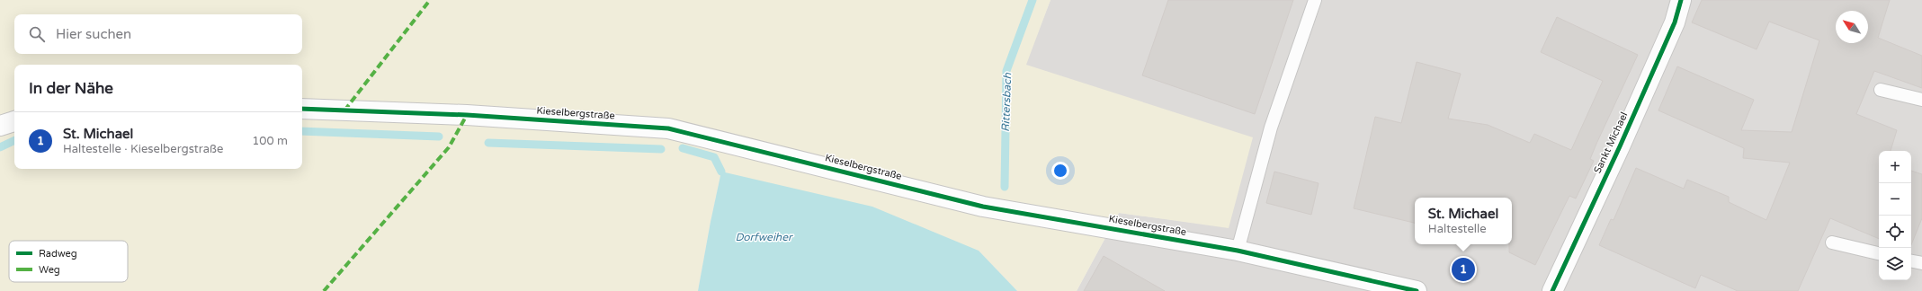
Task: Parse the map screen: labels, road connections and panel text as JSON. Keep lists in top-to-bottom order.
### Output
{
  "streets": {
    "street": ["Kieselbergstraße", "Sankt Michael"]
  },
  "water": ["Rittersbach", "Dorfweiher"],
  "legend": ["Radweg", "Weg"],
  "north": "top left",
  "page": {
    "search": "Hier suchen",
    "heading": "In der Nähe",
    "list": [
      {
        "mark": "1",
        "name": "St. Michael",
        "note": "Haltestelle · Kieselbergstraße",
        "value": "100 m"
      }
    ],
    "map_buttons": ["+", "−"],
    "popup": ["St. Michael", "Haltestelle"],
    "pins": "1"
  }
}
